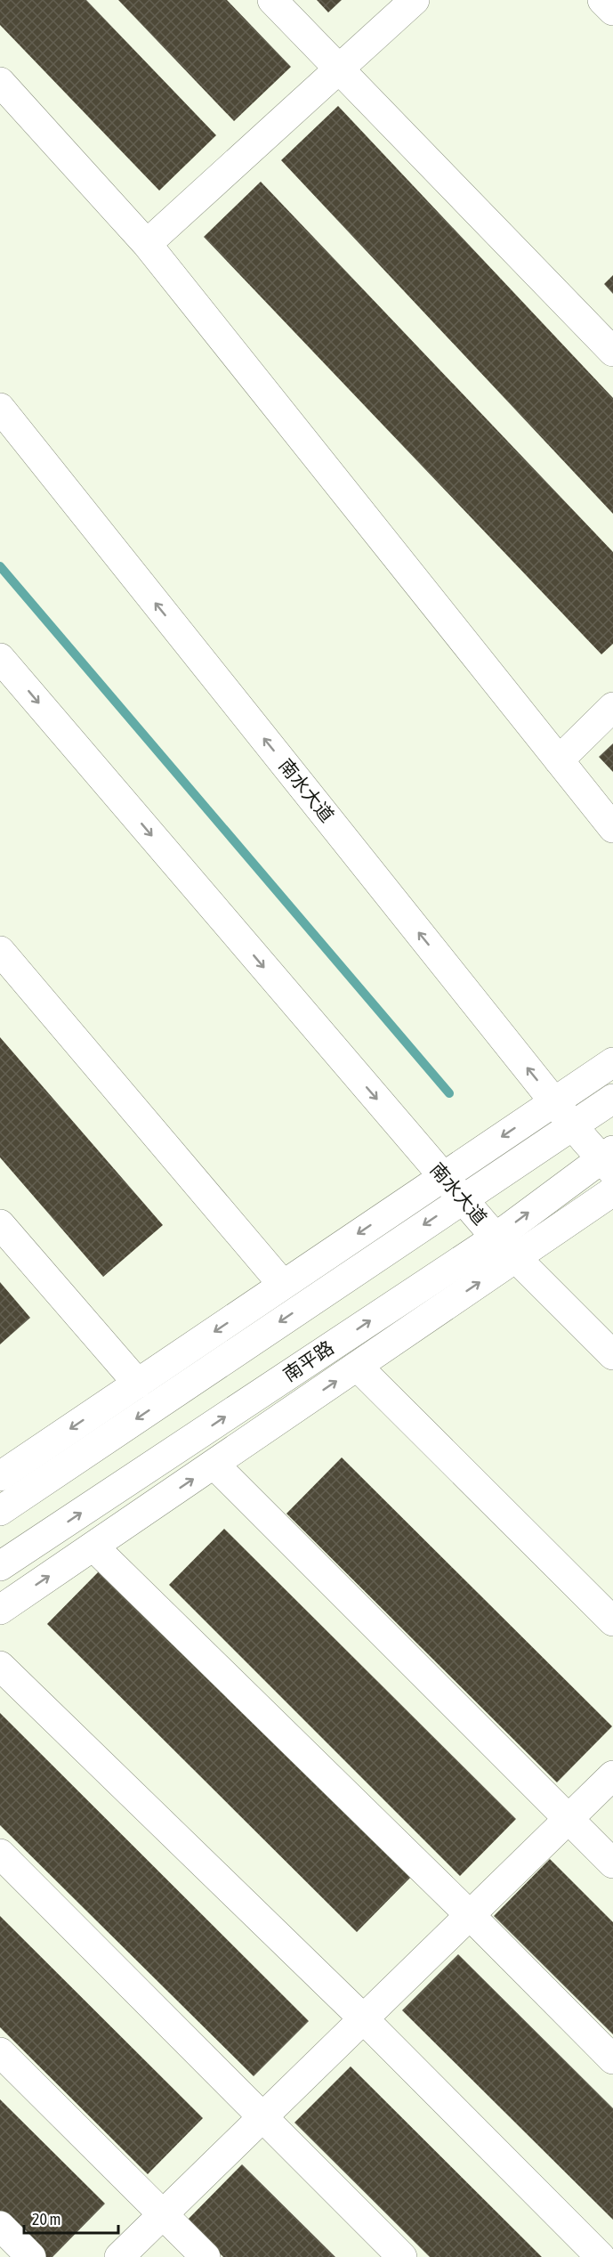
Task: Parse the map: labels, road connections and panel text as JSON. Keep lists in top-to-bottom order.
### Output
{
  "streets": {
    "main road": ["南水大道", "南平路"]
  },
  "crossings": [
    ["南水大道", "南平路"]
  ],
  "scale_bar": "20 m"
}
